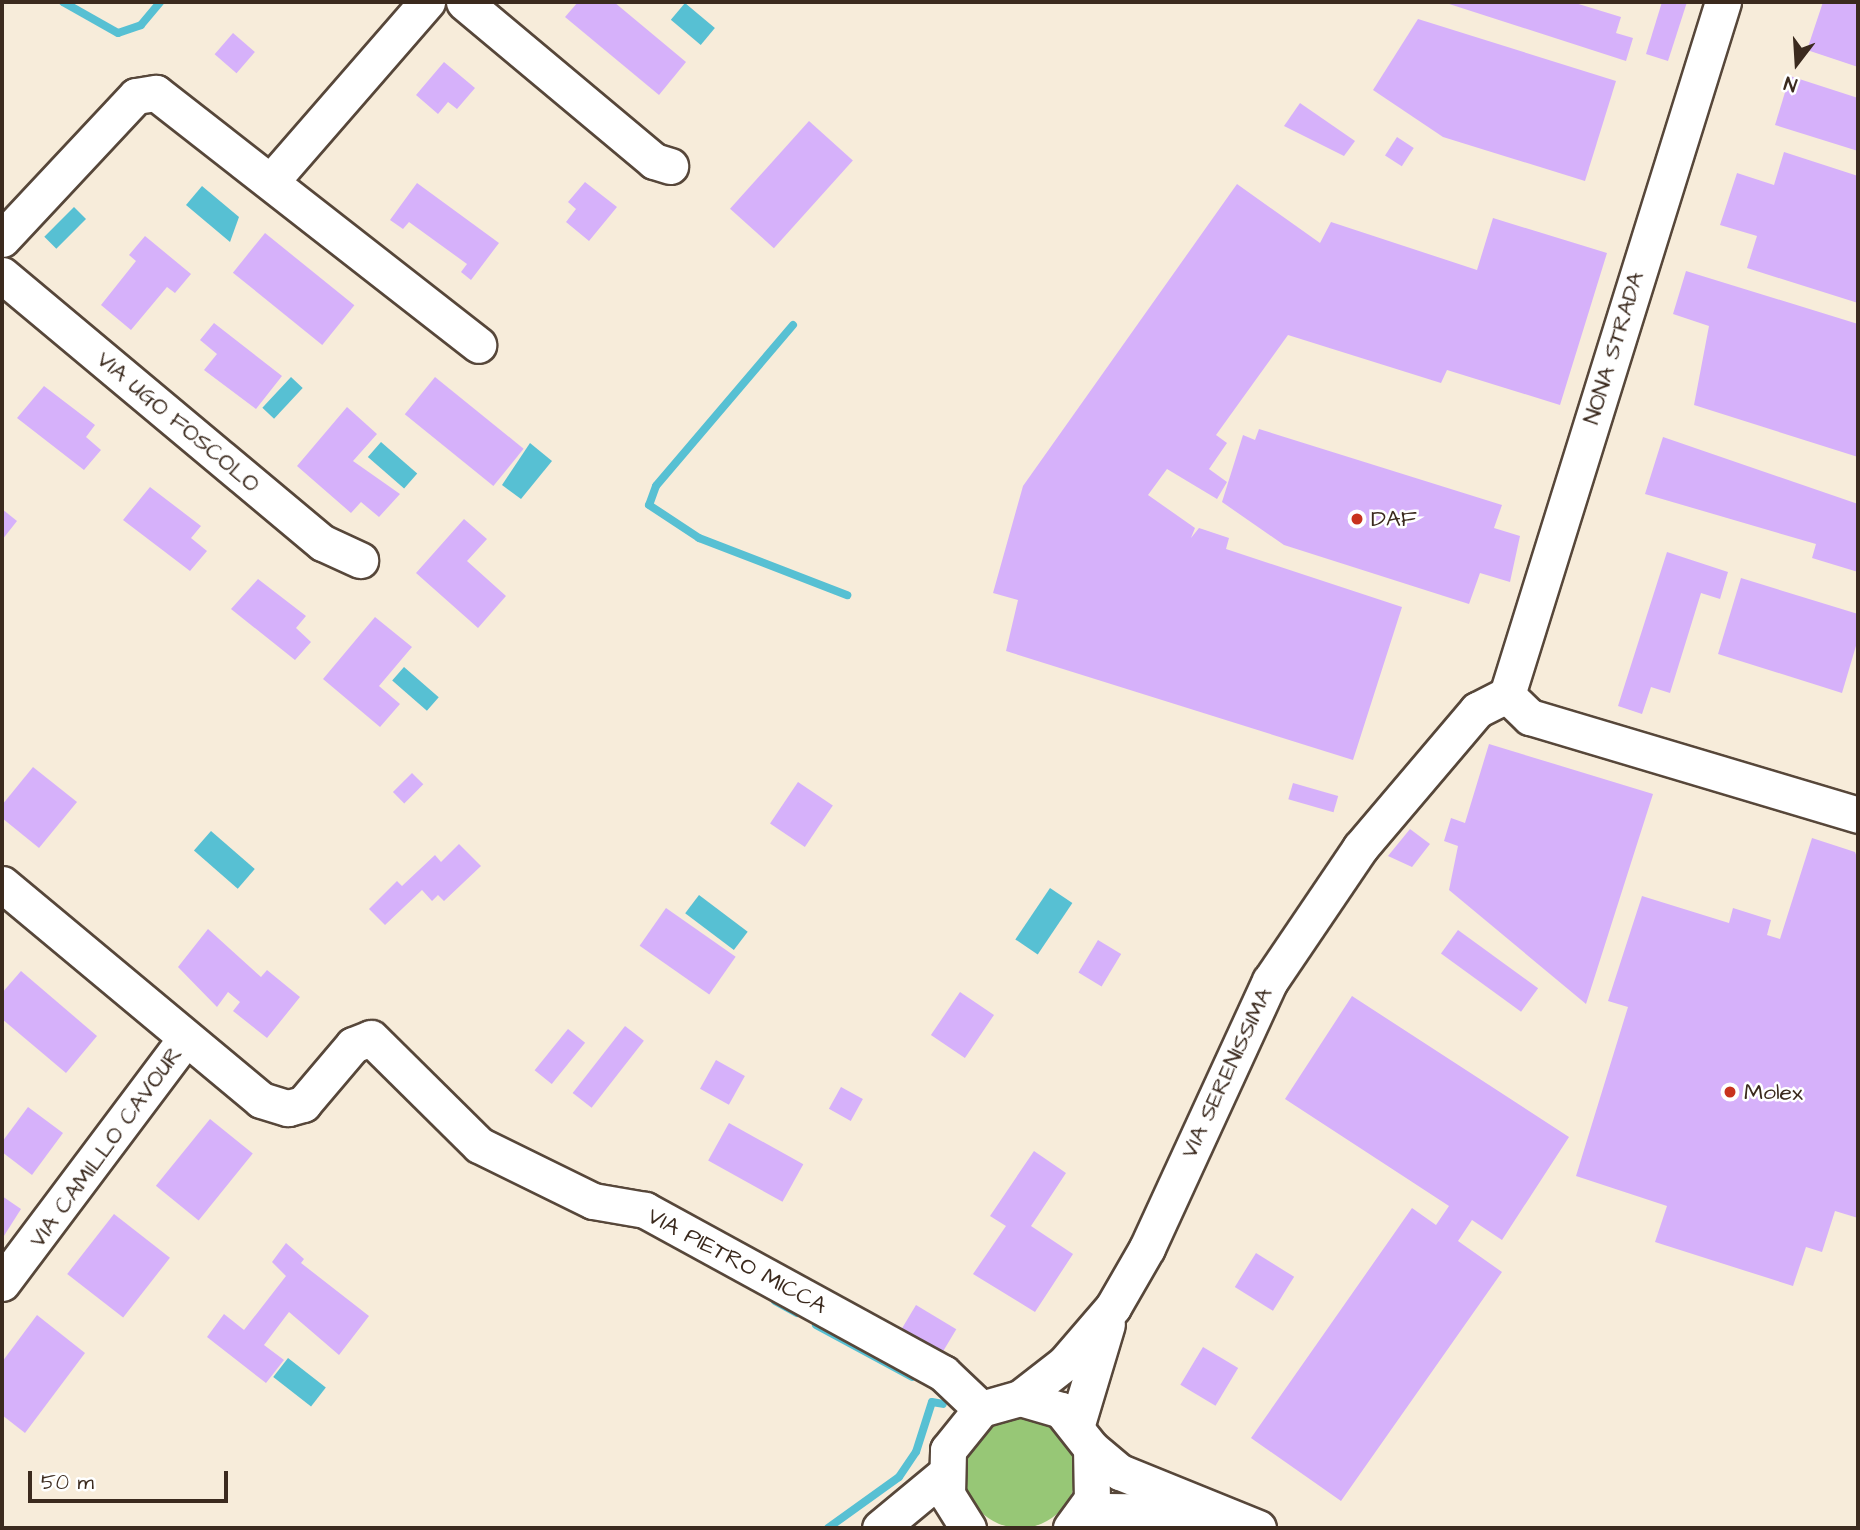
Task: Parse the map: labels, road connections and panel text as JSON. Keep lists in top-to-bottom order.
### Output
{
  "streets": {
    "street": [
      "NONA STRADA",
      "VIA UGO FOSCOLO",
      "VIA SERENISSIMA",
      "VIA CAMILLO CAVOUR",
      "VIA PIETRO MICCA"
    ]
  },
  "crossings": [
    ["NONA STRADA", "VIA SERENISSIMA"],
    ["VIA SERENISSIMA", "VIA PIETRO MICCA"],
    ["VIA CAMILLO CAVOUR", "VIA PIETRO MICCA"]
  ],
  "places": ["DAF", "Molex"],
  "scale_bar": "50 m",
  "north": "bottom"
}
